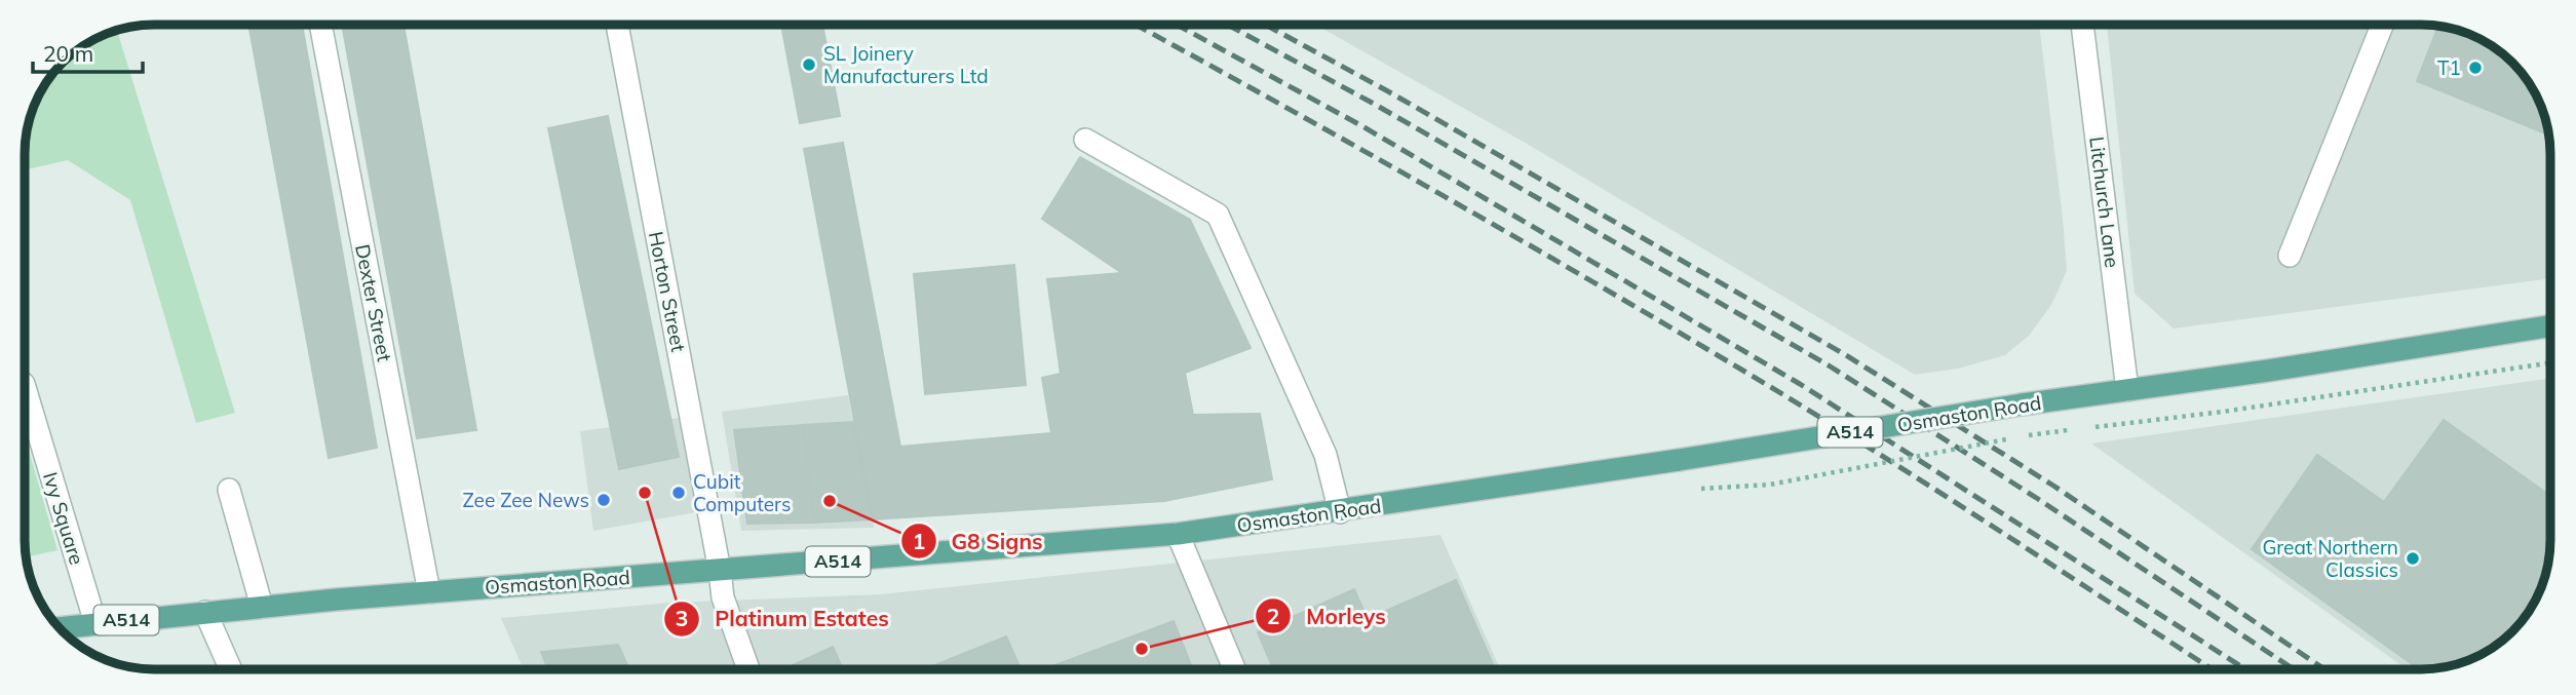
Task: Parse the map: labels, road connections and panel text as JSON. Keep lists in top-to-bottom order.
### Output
{
  "streets": {
    "main road": ["Osmaston Road", "A514"],
    "street": [
      "Litchurch Lane",
      "Horton Street",
      "Dexter Street",
      "Ivy Square"
    ]
  },
  "crossings": [
    ["Litchurch Lane", "Osmaston Road"],
    ["Horton Street", "Osmaston Road"],
    ["Dexter Street", "Osmaston Road"],
    ["Osmaston Road", "Ivy Square"]
  ],
  "places": [
    "SL Joinery Manufacturers Ltd",
    "T1",
    "Platinum Estates",
    "Cubit Computers",
    "Zee Zee News",
    "G8 Signs",
    "Great Northern Classics",
    "Morleys"
  ],
  "scale_bar": "20 m"
}
